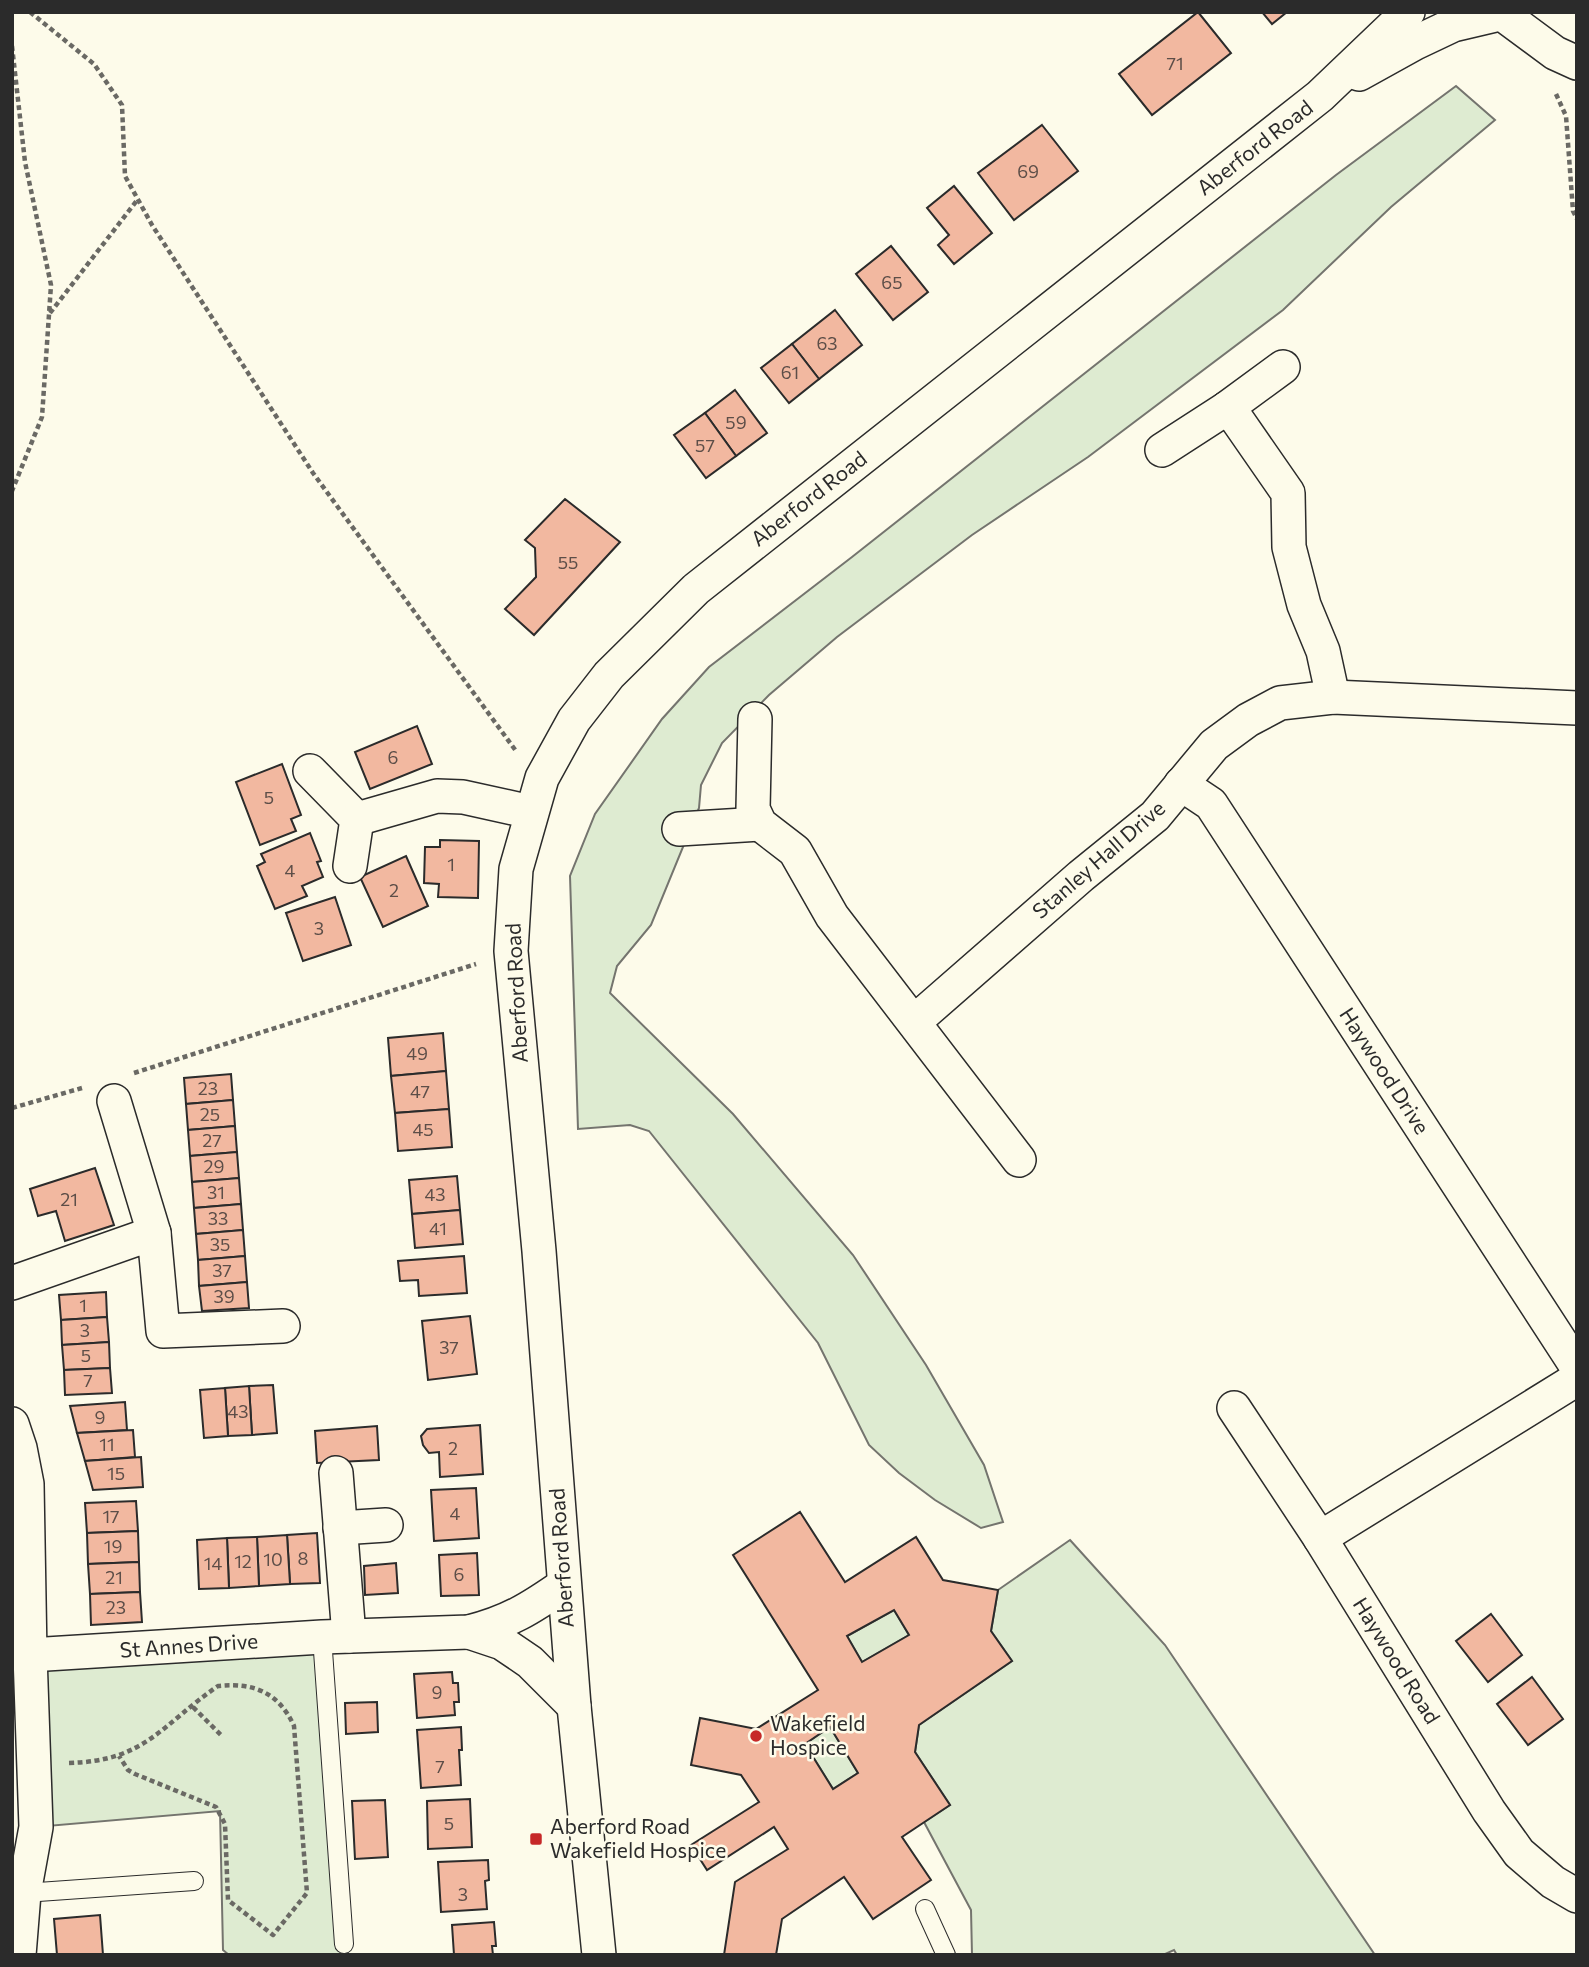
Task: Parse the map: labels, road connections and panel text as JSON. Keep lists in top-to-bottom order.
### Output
{
  "streets": {
    "street": [
      "Aberford Road",
      "Stanley Hall Drive",
      "Haywood Drive",
      "St Annes Drive",
      "Haywood Road"
    ]
  },
  "crossings": [
    ["Aberford Road", "St Annes Drive"],
    ["Stanley Hall Drive", "Haywood Drive"]
  ],
  "places": {
    "other": ["Wakefield Hospice"],
    "transit": ["Aberford Road Wakefield Hospice"]
  },
  "house_numbers": [
    "71",
    "69",
    "65",
    "63",
    "61",
    "59",
    "57",
    "55",
    "6",
    "5",
    "1",
    "4",
    "2",
    "3",
    "49",
    "23",
    "47",
    "25",
    "45",
    "27",
    "29",
    "31",
    "43",
    "21",
    "33",
    "41",
    "35",
    "37",
    "39",
    "1",
    "3",
    "37",
    "5",
    "7",
    "43",
    "9",
    "11",
    "2",
    "15",
    "4",
    "17",
    "19",
    "8",
    "10",
    "12",
    "14",
    "6",
    "21",
    "23",
    "9",
    "7",
    "5",
    "3"
  ]
}
